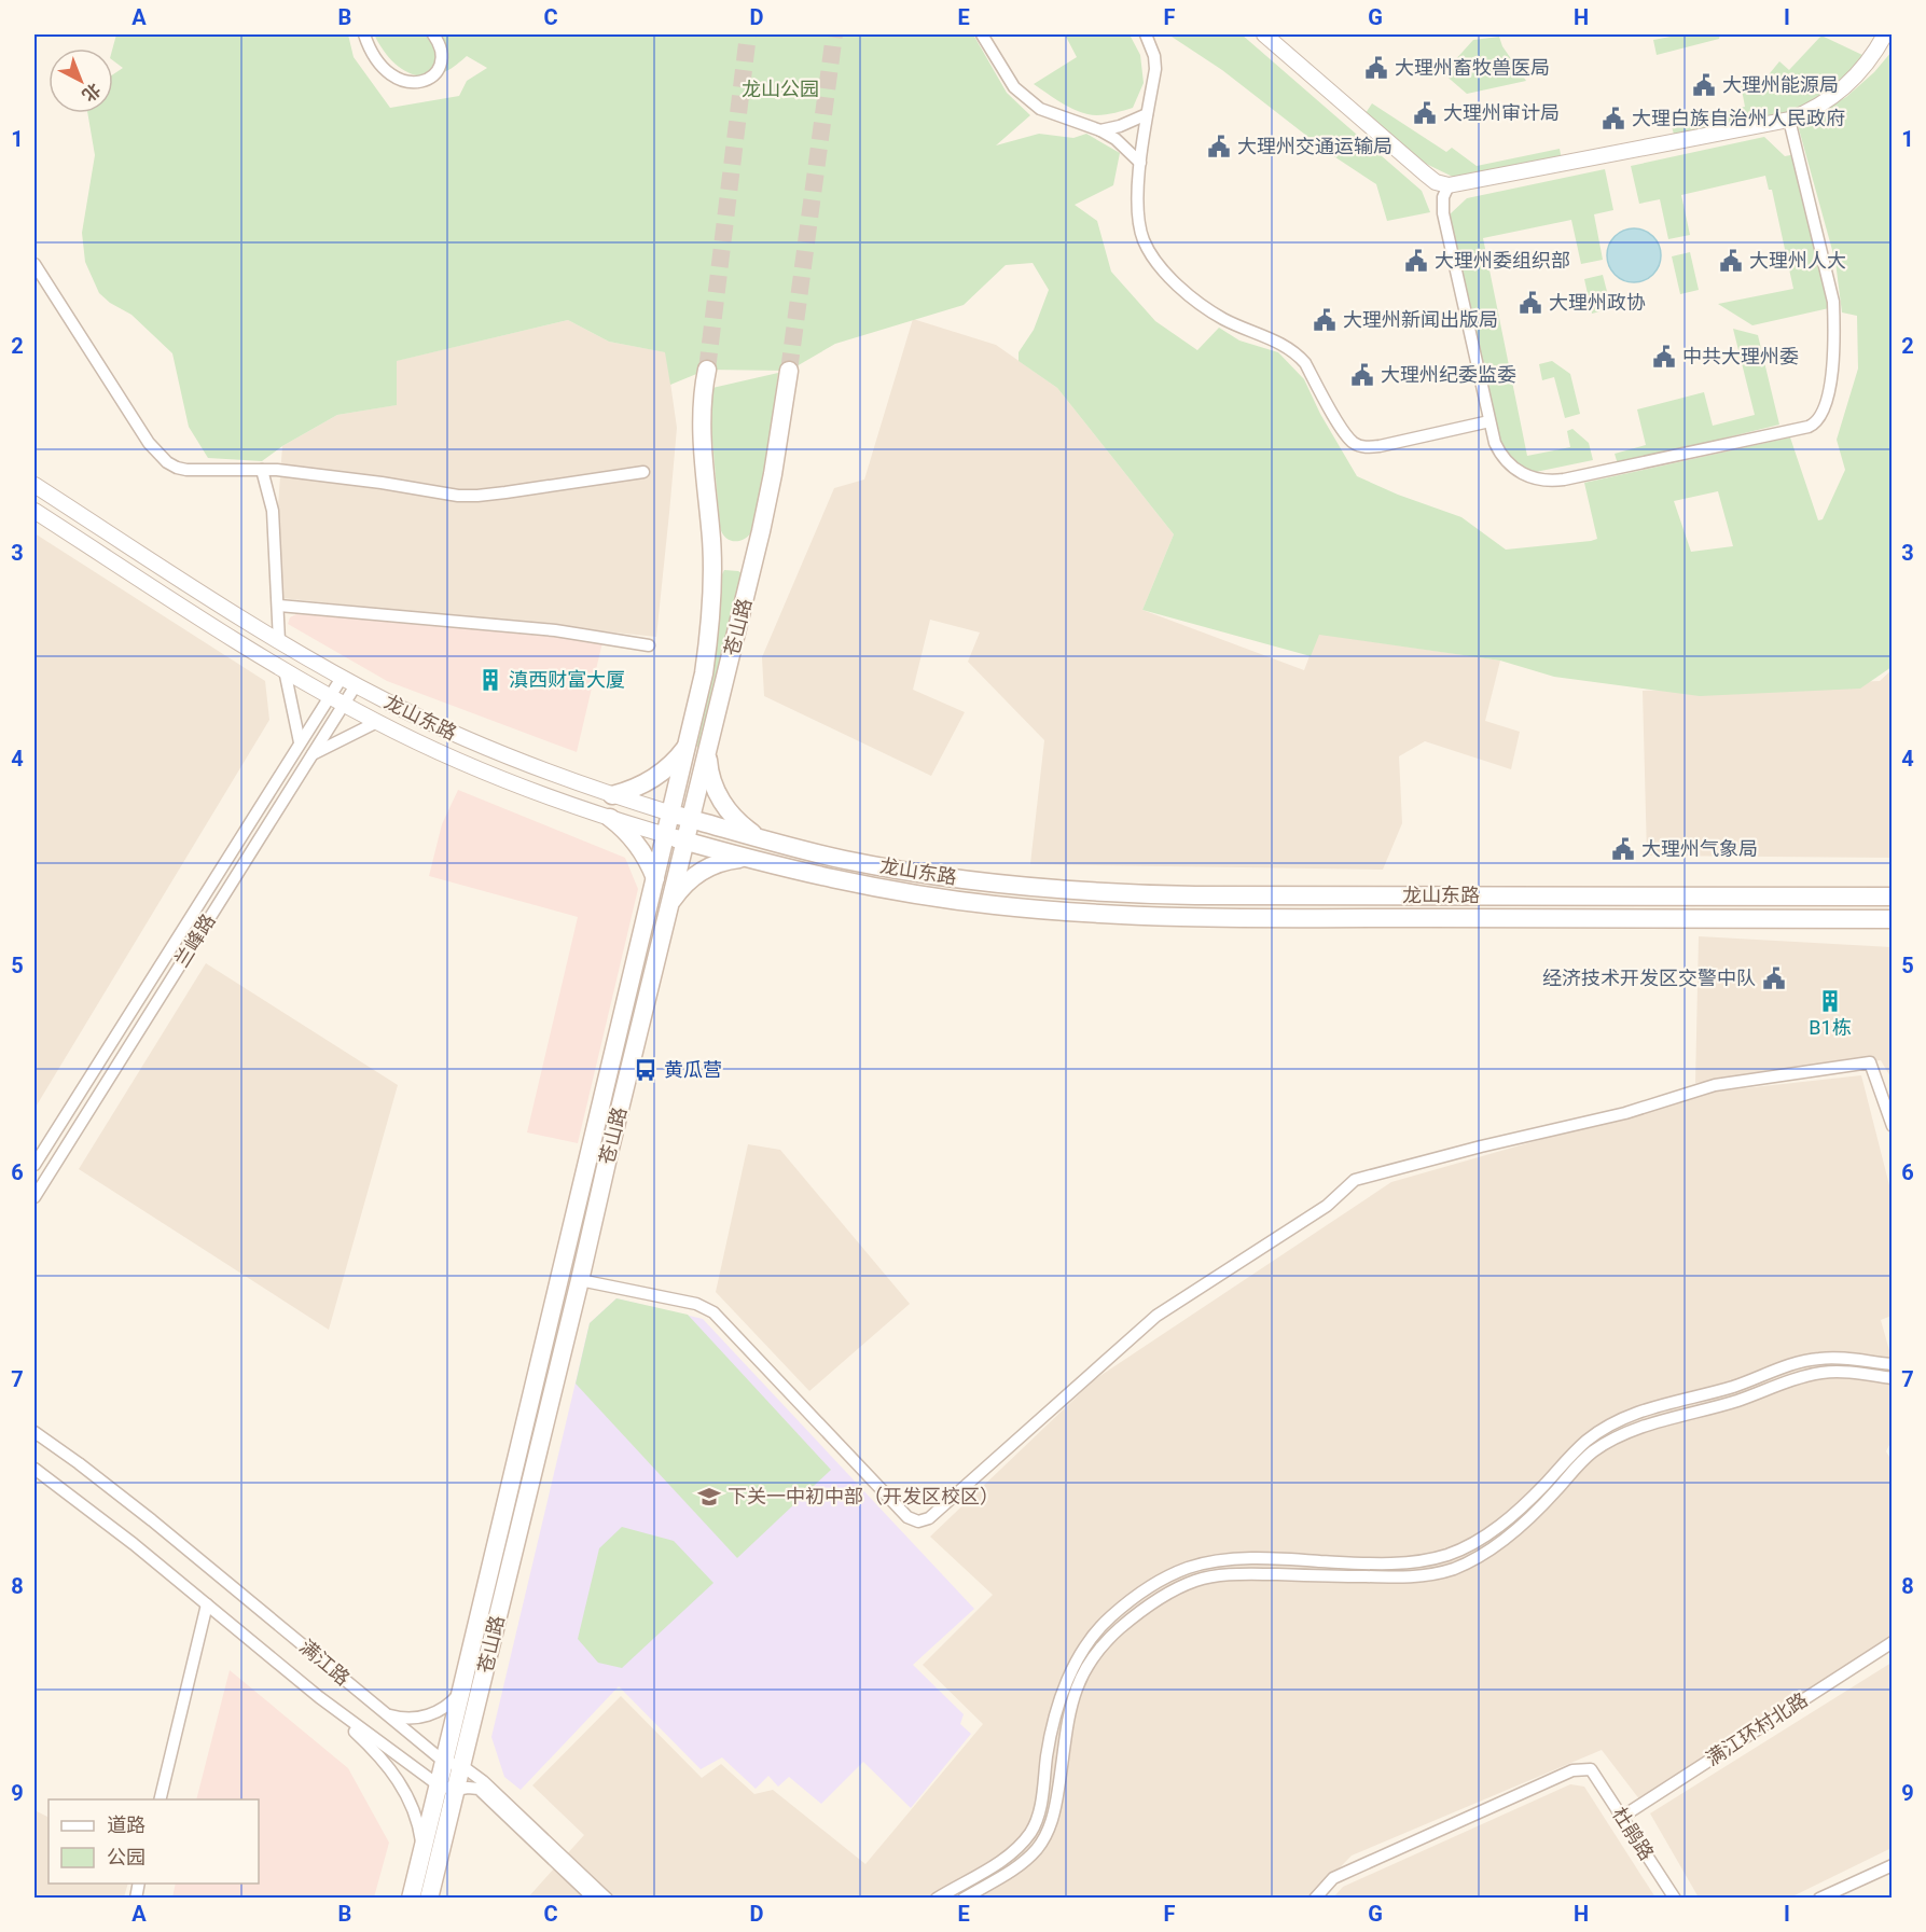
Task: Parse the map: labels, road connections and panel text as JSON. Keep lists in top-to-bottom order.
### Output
{
  "streets": {
    "main road": ["苍山路", "龙山东路"],
    "street": [
      "兰峰路",
      "满江路",
      "满江环村北路",
      "杜鹃路"
    ]
  },
  "crossings": [
    ["苍山路", "龙山东路"],
    ["苍山路", "满江路"],
    ["龙山东路", "兰峰路"],
    ["满江环村北路", "杜鹃路"]
  ],
  "parks": ["龙山公园"],
  "places": {
    "public building": [
      "大理州畜牧兽医局",
      "大理州能源局",
      "大理州审计局",
      "大理白族自治州人民政府",
      "大理州交通运输局",
      "大理州委组织部",
      "大理州人大",
      "大理州政协",
      "大理州新闻出版局",
      "中共大理州委",
      "大理州纪委监委",
      "大理州气象局",
      "经济技术开发区交警中队"
    ],
    "building": ["滇西财富大厦", "B1栋"],
    "bus stop": ["黄瓜营"],
    "school or university": ["下关一中初中部（开发区校区）"]
  },
  "legend": ["道路", "公园"],
  "north": "bottom right",
  "grid": {
    "columns": [
      "A",
      "B",
      "C",
      "D",
      "E",
      "F",
      "G",
      "H",
      "I"
    ],
    "rows": [
      "1",
      "2",
      "3",
      "4",
      "5",
      "6",
      "7",
      "8",
      "9"
    ]
  }
}
